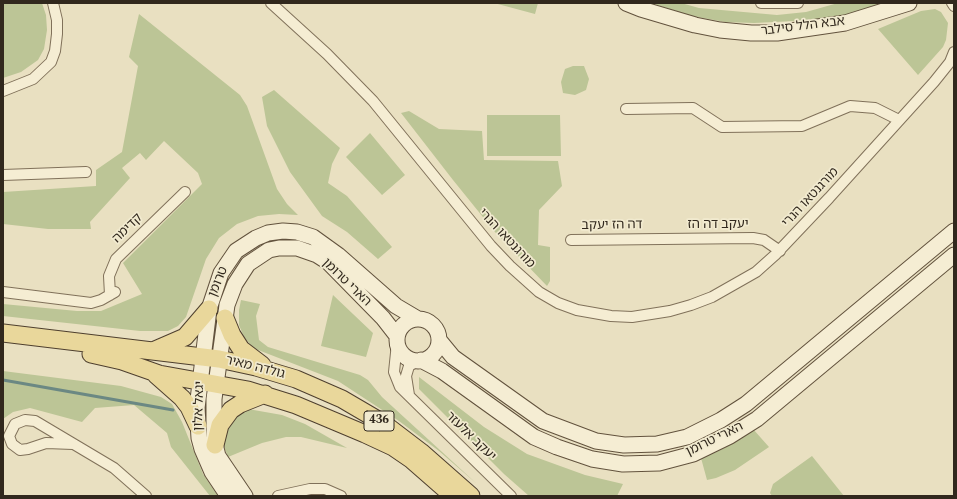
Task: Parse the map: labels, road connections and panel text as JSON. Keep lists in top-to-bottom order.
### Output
{
  "streets": {
    "main road": ["גולדה מאיר", "436"],
    "street": [
      "אבא הלל סילבר",
      "מורגנטאו הנרי",
      "יעקב דה הז",
      "דה הז יעקב",
      "קדימה",
      "טרומן",
      "הארי טרומן",
      "יגאל אלון",
      "יעקב אלעזר"
    ]
  },
  "crossings": [
    ["מורגנטאו הנרי", "יעקב דה הז"],
    ["יעקב דה הז", "דה הז יעקב"],
    ["טרומן", "הארי טרומן"],
    ["הארי טרומן", "גולדה מאיר"],
    ["הארי טרומן", "יגאל אלון"],
    ["הארי טרומן", "יעקב אלעזר"],
    ["גולדה מאיר", "יגאל אלון"]
  ]
}
